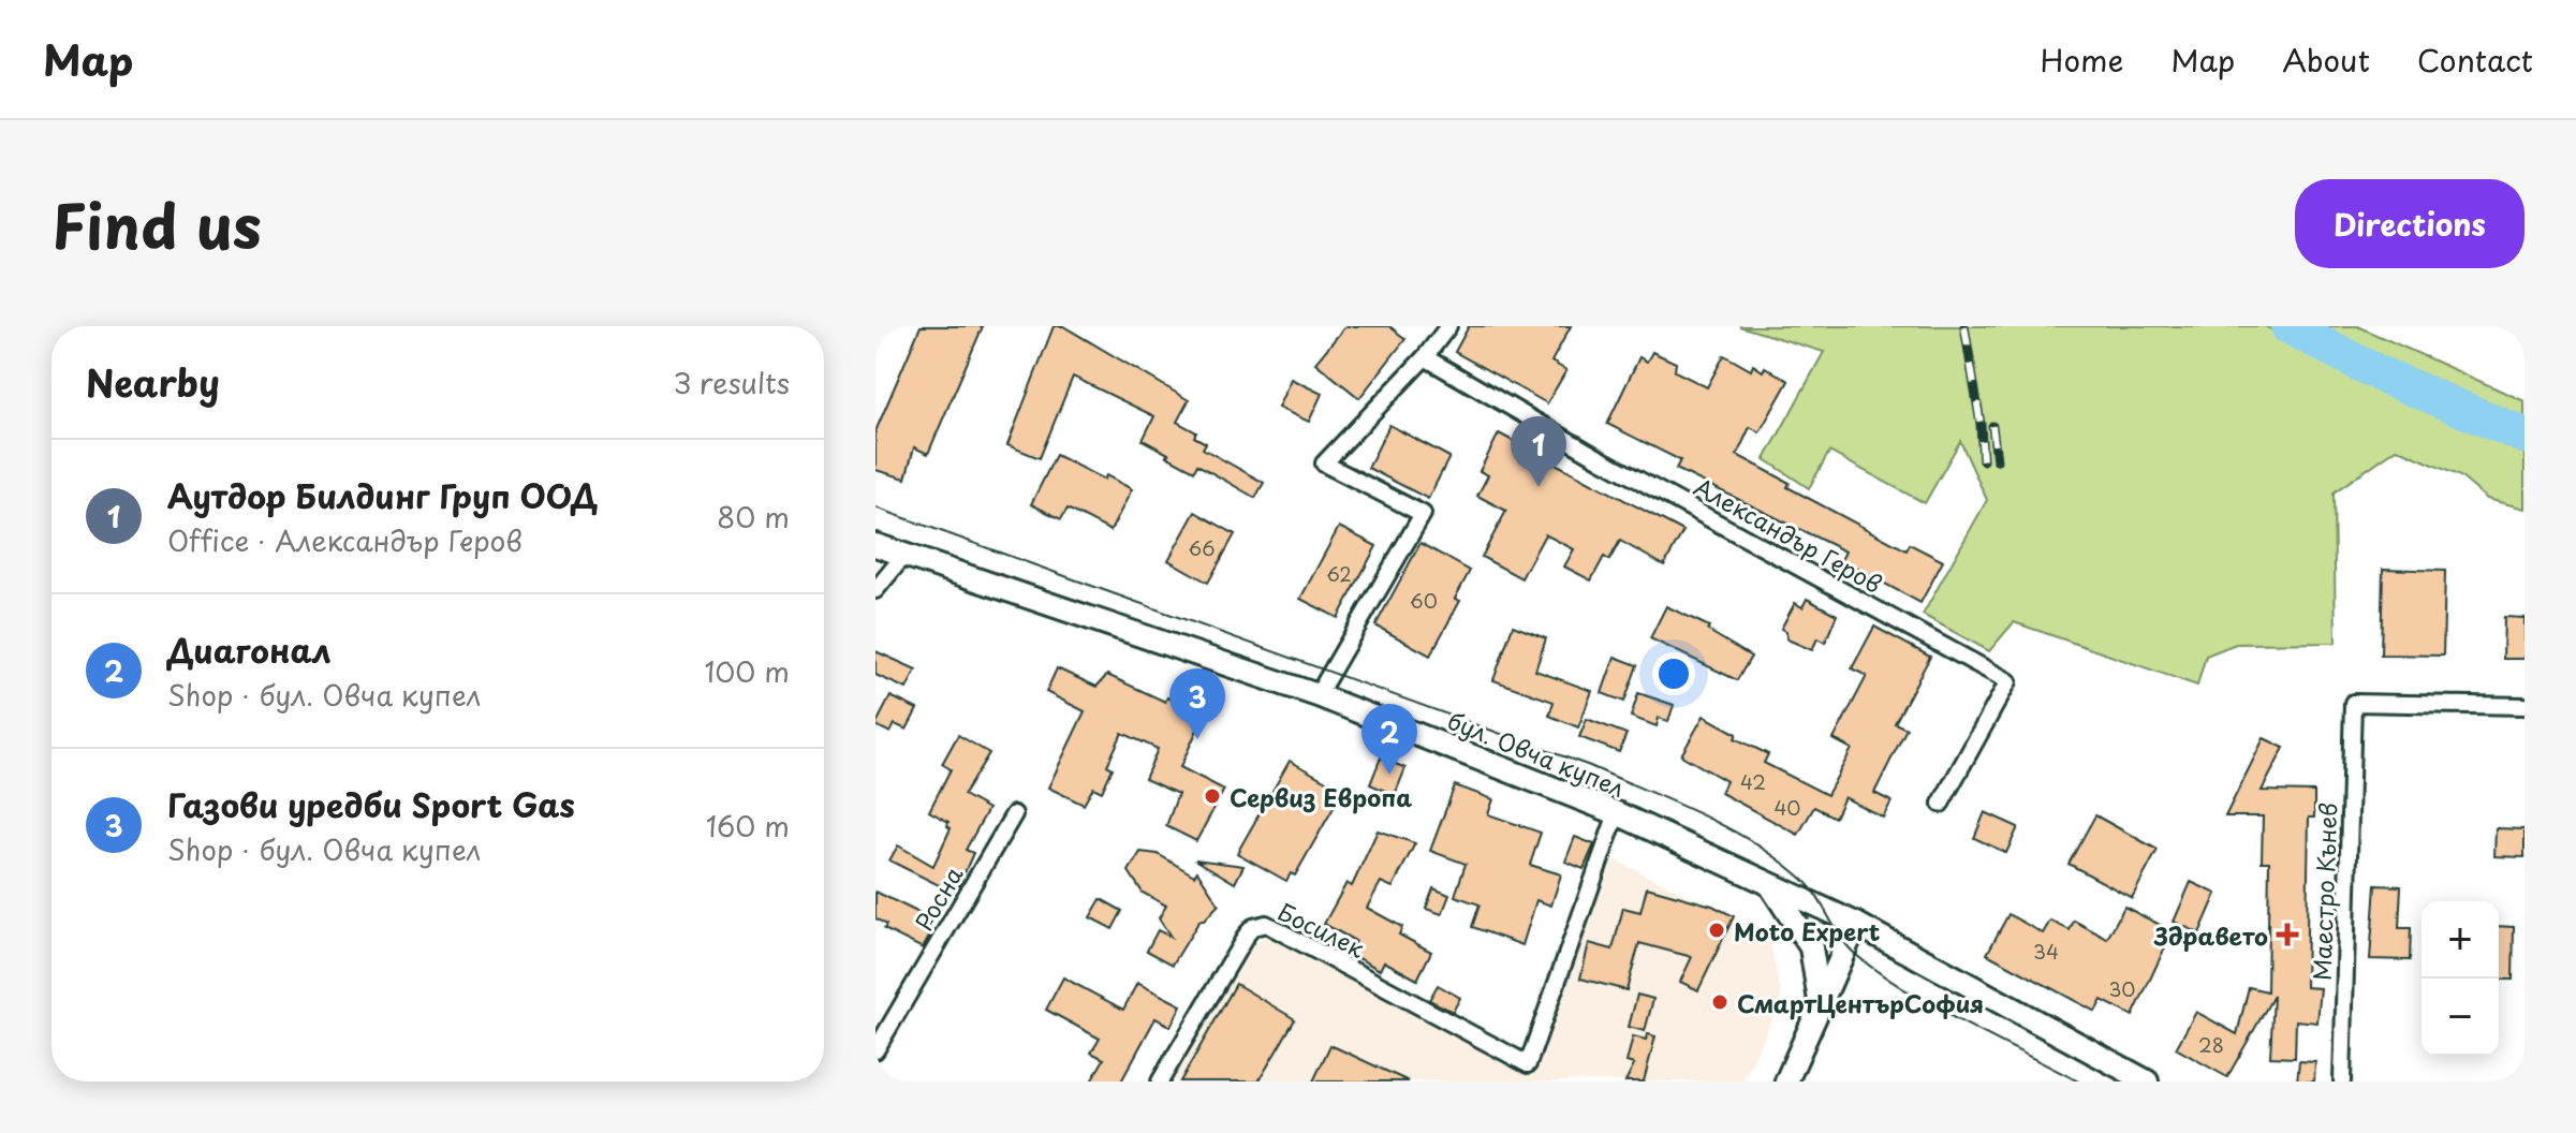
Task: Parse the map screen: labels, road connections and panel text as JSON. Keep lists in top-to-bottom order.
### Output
{
  "streets": {
    "main road": ["бул. Овча купел"],
    "street": [
      "Александър Геров",
      "Маестро Кънев",
      "Росна",
      "Босилек"
    ]
  },
  "crossings": [
    ["бул. Овча купел", "Босилек"]
  ],
  "places": {
    "other": ["Сервиз Европа", "Moto Expert", "СмартЦентърСофия"],
    "health": ["Здравето"]
  },
  "house_numbers": [
    "66",
    "62",
    "60",
    "42",
    "40",
    "34",
    "30",
    "28"
  ],
  "page": {
    "header": "Map",
    "nav": [
      "Home",
      "Map",
      "About",
      "Contact"
    ],
    "title": "Find us",
    "buttons": "Directions",
    "heading": ["Nearby", "3 results"],
    "pins": ["1", "3", "2"],
    "list": [
      {
        "mark": "1",
        "name": "Аутдор Билдинг Груп ООД",
        "note": "Office · Александър Геров",
        "value": "80 m"
      },
      {
        "mark": "2",
        "name": "Диагонал",
        "note": "Shop · бул. Овча купел",
        "value": "100 m"
      },
      {
        "mark": "3",
        "name": "Газови уредби Sport Gas",
        "note": "Shop · бул. Овча купел",
        "value": "160 m"
      }
    ],
    "map_buttons": ["+", "−"]
  }
}
